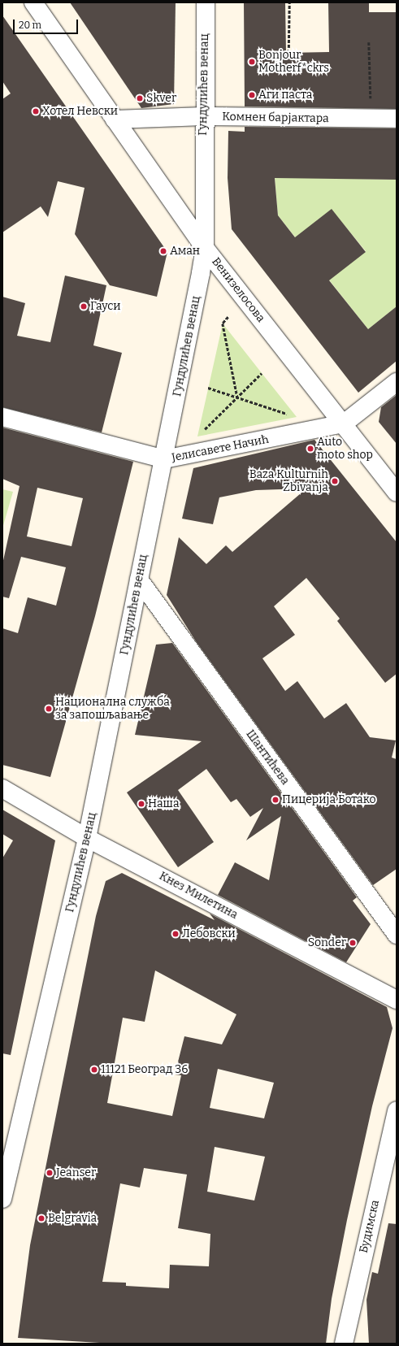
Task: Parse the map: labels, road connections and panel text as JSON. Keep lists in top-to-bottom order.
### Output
{
  "streets": {
    "street": [
      "Гундулићев венац",
      "Комнен барјактара",
      "Венизелосова",
      "Јелисавете Начић",
      "Шантићева",
      "Кнез Милетина",
      "Будимска"
    ]
  },
  "crossings": [
    ["Гундулићев венац", "Комнен барјактара"],
    ["Гундулићев венац", "Венизелосова"],
    ["Гундулићев венац", "Јелисавете Начић"],
    ["Гундулићев венац", "Шантићева"],
    ["Гундулићев венац", "Кнез Милетина"],
    ["Комнен барјактара", "Венизелосова"],
    ["Венизелосова", "Јелисавете Начић"]
  ],
  "places": [
    "Bonjour Motherf*ckrs",
    "Аги паста",
    "Skver",
    "Хотел Невски",
    "Аман",
    "Гауси",
    "Auto moto shop",
    "Baza Kulturnih Zbivanja",
    "Национална служба за запошљавање",
    "Пицерија Ботако",
    "Наша",
    "Лебовски",
    "Sonder",
    "11121 Београд 36",
    "Jeanser",
    "Belgravia"
  ],
  "scale_bar": "20 m"
}
